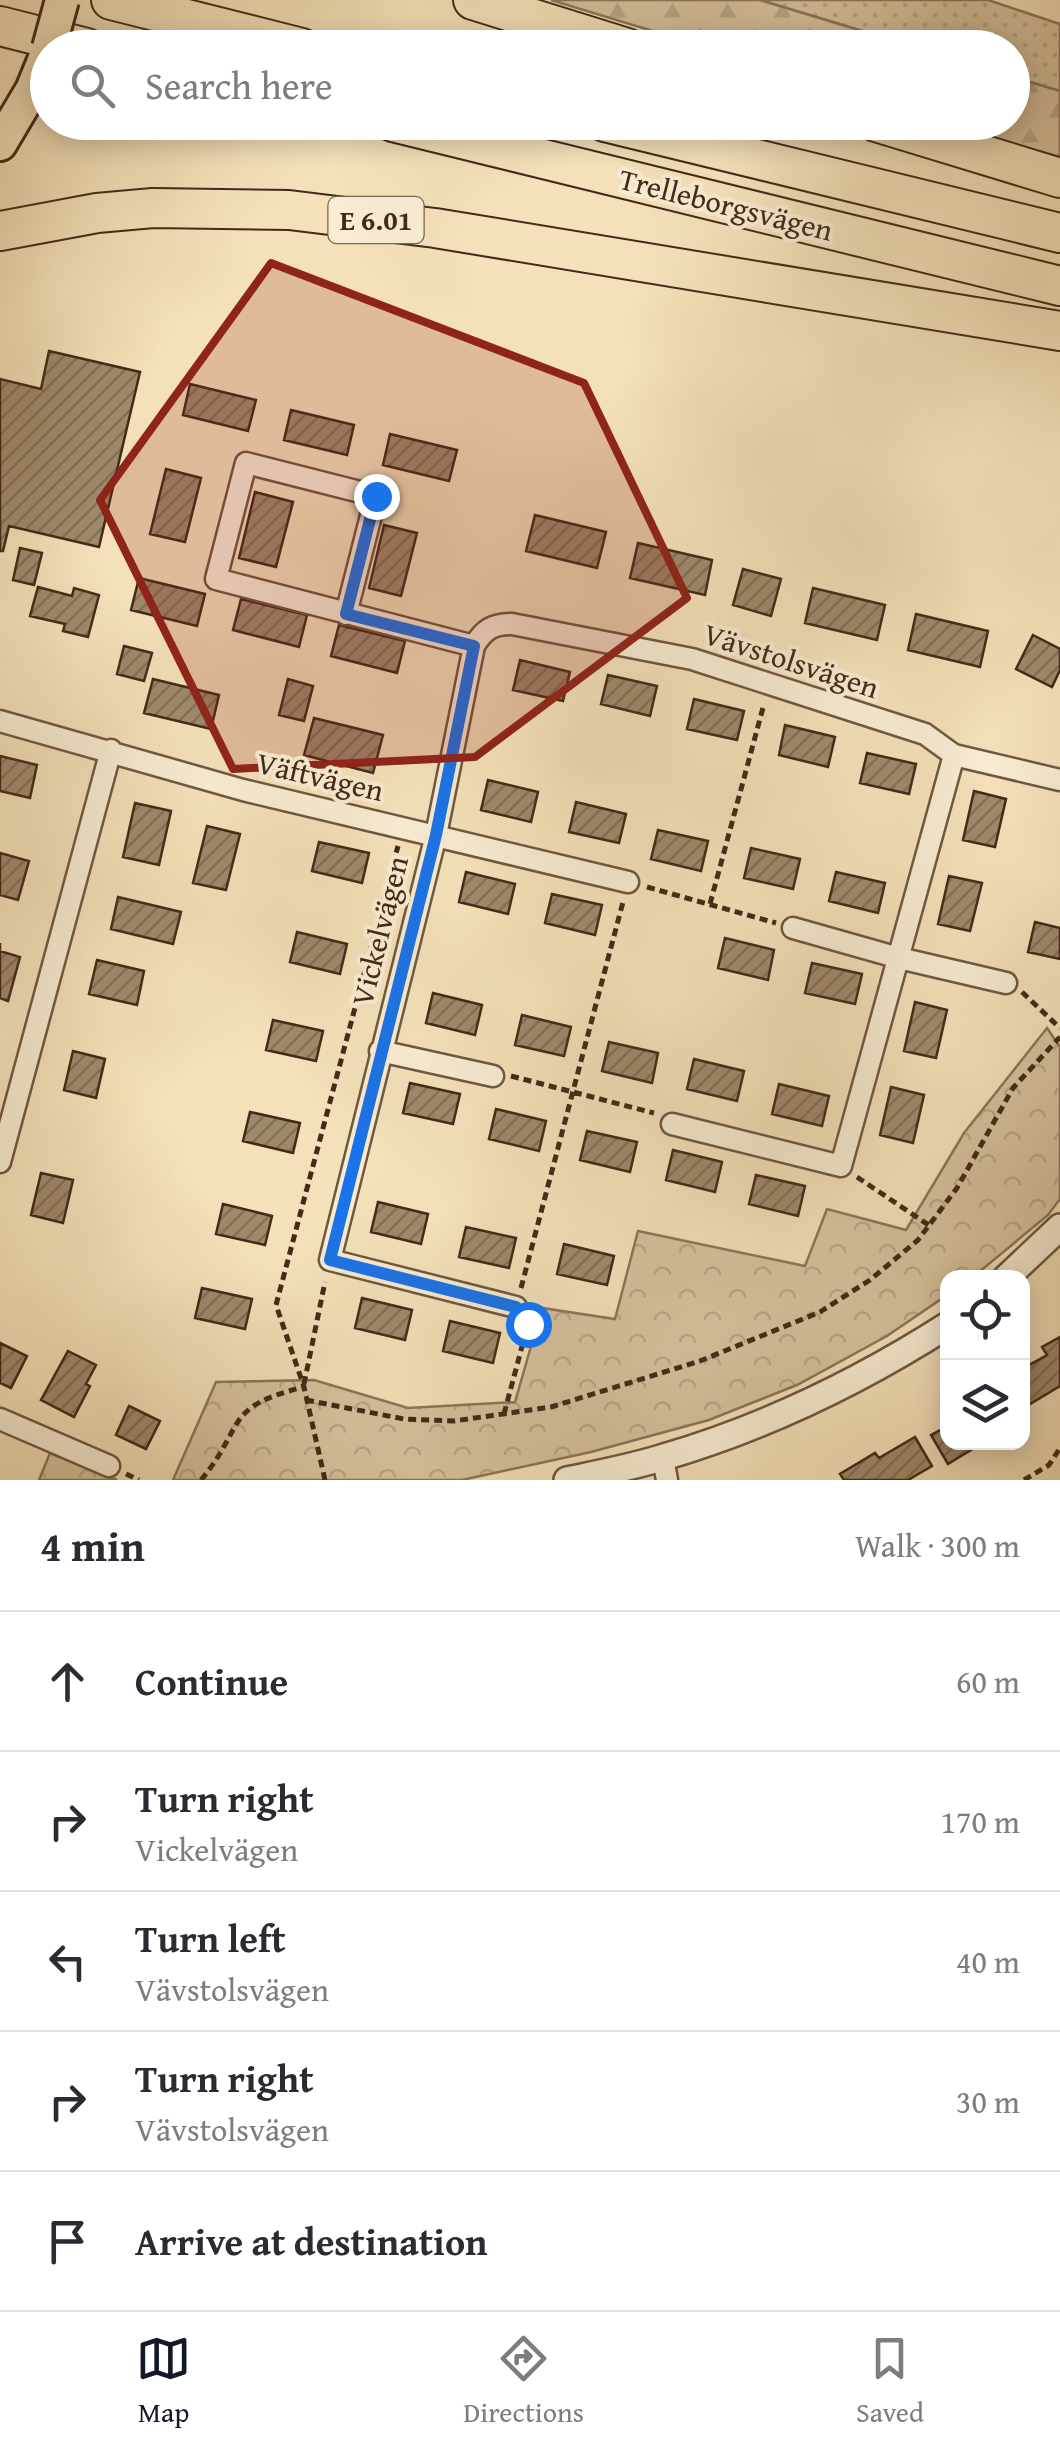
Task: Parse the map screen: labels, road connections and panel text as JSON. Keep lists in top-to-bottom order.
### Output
{
  "streets": {
    "highway": ["Trelleborgsvägen", "E 6.01"],
    "street": ["Vävstolsvägen", "Väftvägen", "Vickelvägen"]
  },
  "crossings": [
    ["Vävstolsvägen", "Vickelvägen"],
    ["Väftvägen", "Vickelvägen"]
  ],
  "page": {
    "search": "Search here",
    "heading": ["4 min", "Walk · 300 m"],
    "list": [
      ["Continue", "60 m"],
      ["Turn right", "Vickelvägen", "170 m"],
      ["Turn left", "Vävstolsvägen", "40 m"],
      ["Turn right", "Vävstolsvägen", "30 m"],
      "Arrive at destination"
    ],
    "nav": ["Map", "Directions", "Saved"]
  }
}
